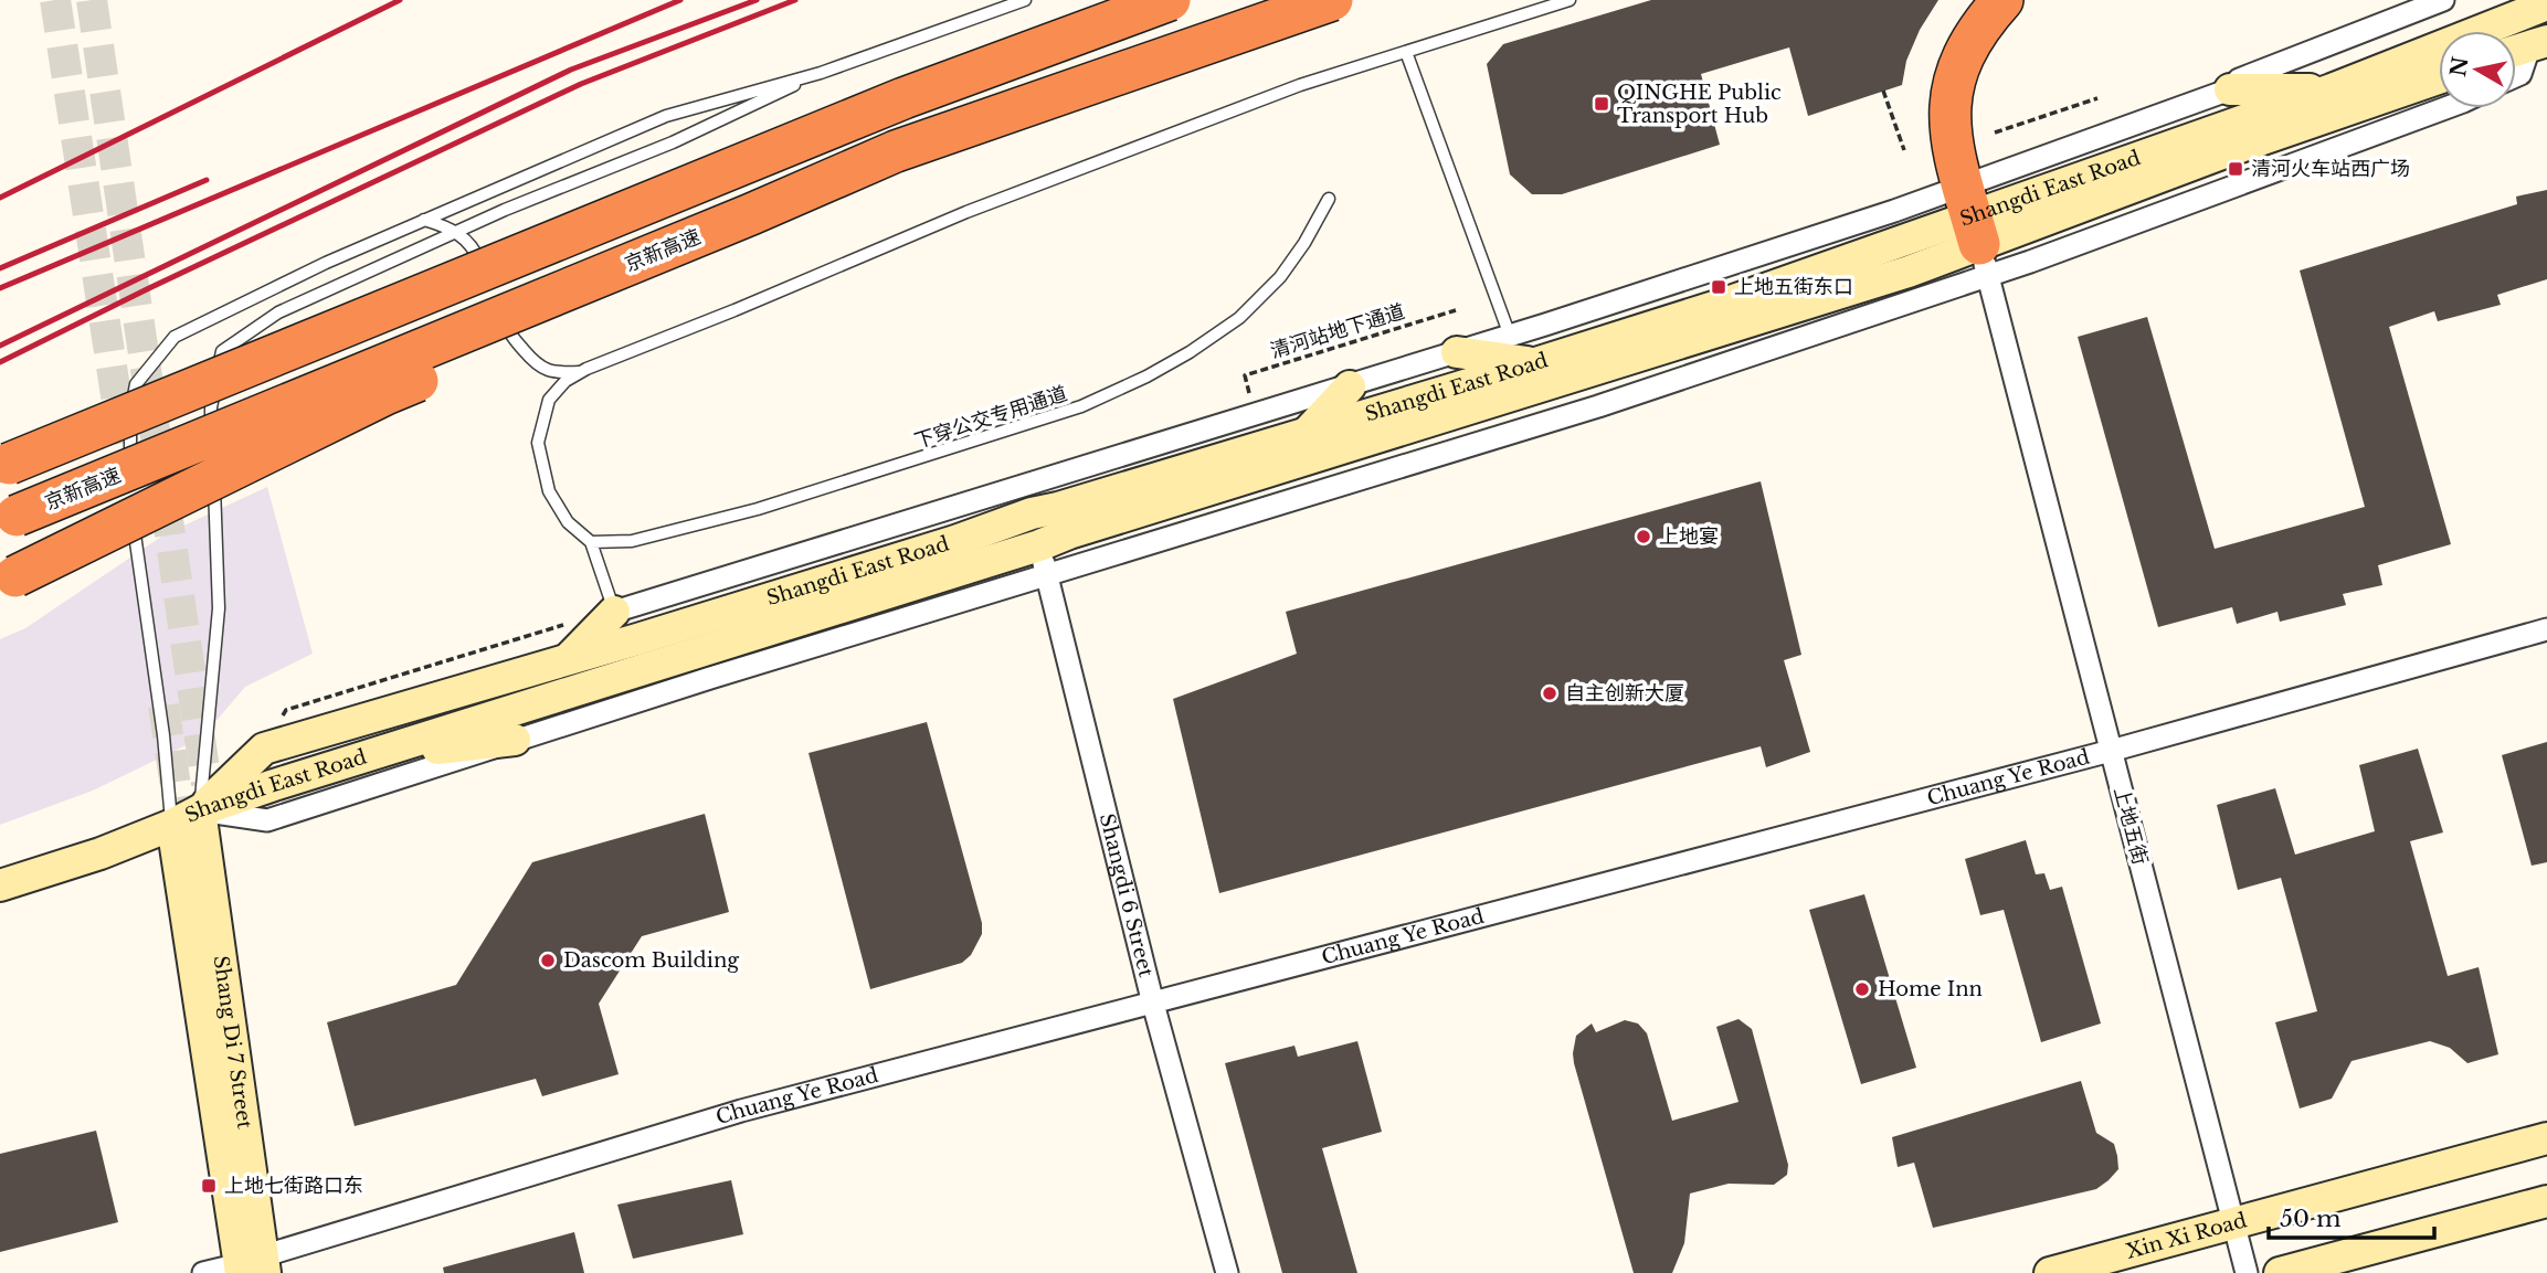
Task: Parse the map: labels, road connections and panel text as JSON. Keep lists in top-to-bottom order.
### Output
{
  "streets": {
    "highway": ["京新高速"],
    "main road": ["Shangdi East Road", "Shang Di 7 Street", "Xin Xi Road"],
    "street": ["Chuang Ye Road", "上地五街", "Shangdi 6 Street"],
    "lane": ["下穿公交专用通道"],
    "path": ["清河站地下通道"]
  },
  "crossings": [
    ["Shangdi East Road", "上地五街"],
    ["Shangdi East Road", "Shangdi 6 Street"],
    ["Shangdi East Road", "Shang Di 7 Street"],
    ["Chuang Ye Road", "上地五街"],
    ["Chuang Ye Road", "Shangdi 6 Street"],
    ["Chuang Ye Road", "Shang Di 7 Street"],
    ["上地五街", "Xin Xi Road"]
  ],
  "places": {
    "transit": [
      "QINGHE Public Transport Hub",
      "清河火车站西广场",
      "上地五街东口",
      "上地七街路口东"
    ],
    "other": [
      "上地宴",
      "自主创新大厦",
      "Dascom Building",
      "Home Inn"
    ]
  },
  "scale_bar": "50 m",
  "north": "left"
}
